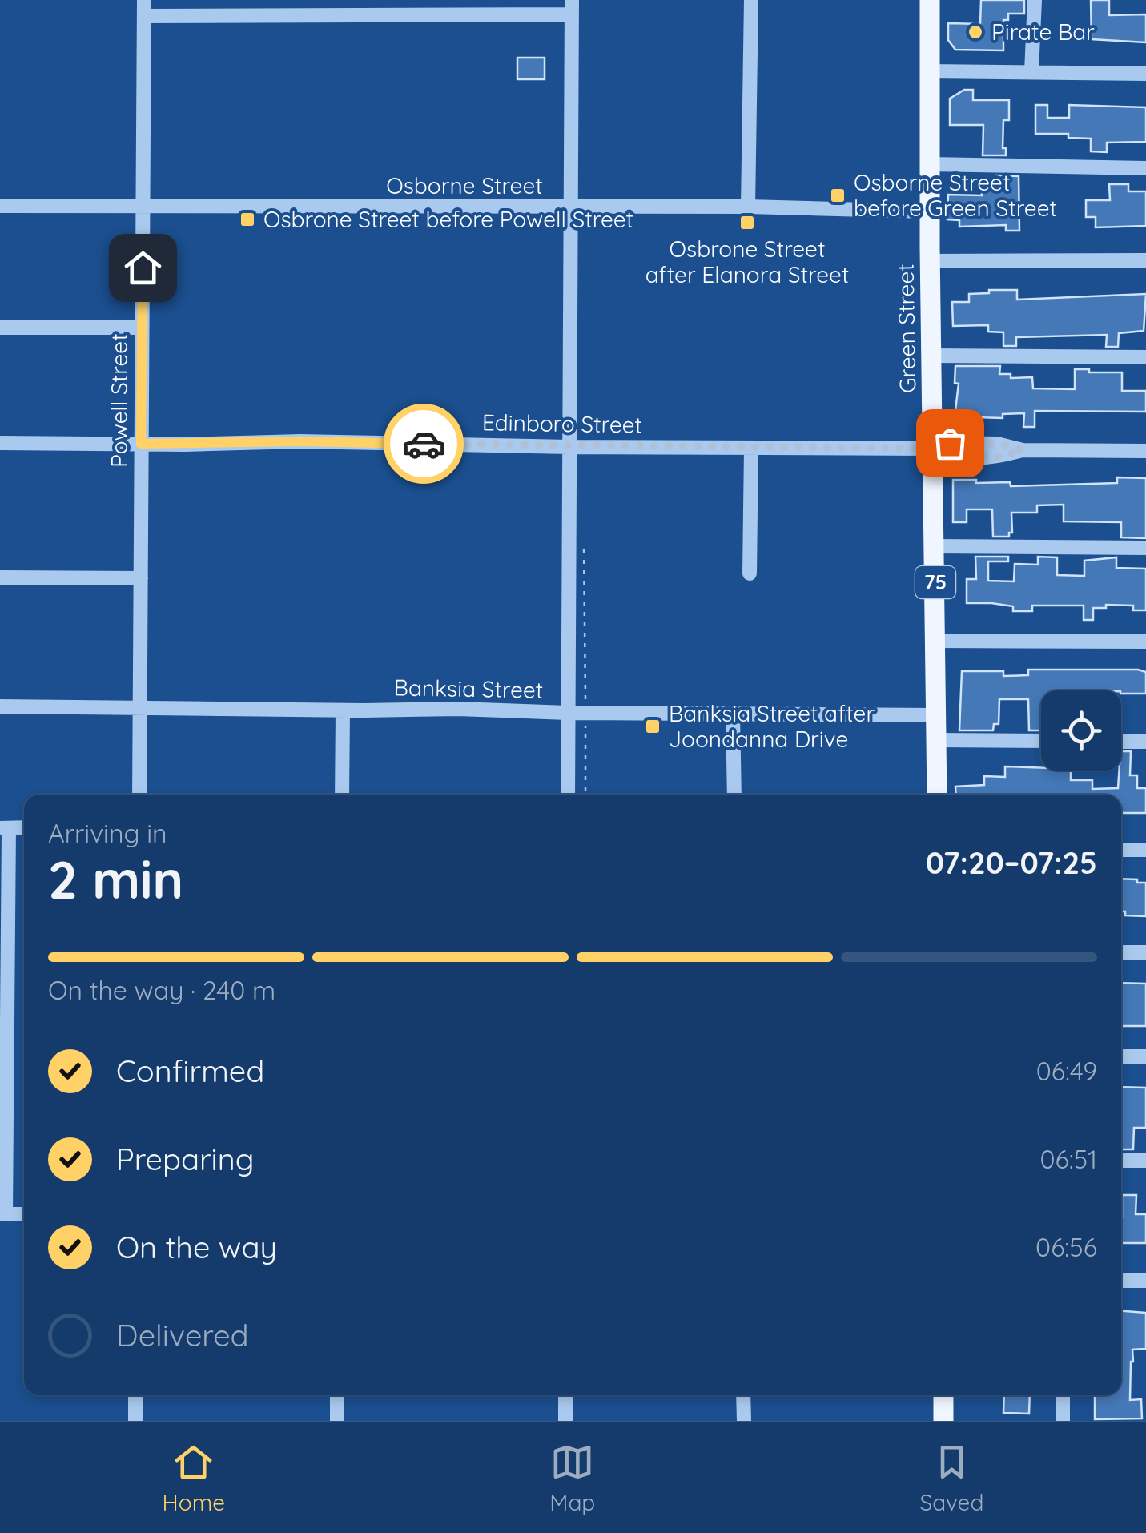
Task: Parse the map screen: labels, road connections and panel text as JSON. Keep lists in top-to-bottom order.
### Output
{
  "streets": {
    "main road": ["Green Street", "75"],
    "street": [
      "Osborne Street",
      "Powell Street",
      "Edinboro Street",
      "Banksia Street"
    ]
  },
  "crossings": [
    ["Osborne Street", "Green Street"],
    ["Osborne Street", "Powell Street"],
    ["Green Street", "Edinboro Street"],
    ["Green Street", "Banksia Street"],
    ["Powell Street", "Edinboro Street"],
    ["Powell Street", "Banksia Street"]
  ],
  "places": {
    "other": ["Pirate Bar"],
    "transit": [
      "Osborne Street before Green Street",
      "Osbrone Street before Powell Street",
      "Osbrone Street after Elanora Street",
      "Banksia Street after Joondanna Drive"
    ]
  },
  "page": {
    "heading": ["2 min", "Arriving in", "07:20–07:25"],
    "bar": "On the way · 240 m",
    "list": [
      ["Confirmed", "06:49"],
      ["Preparing", "06:51"],
      ["On the way", "06:56"],
      "Delivered"
    ],
    "tabs": ["Home", "Map", "Saved"]
  }
}
